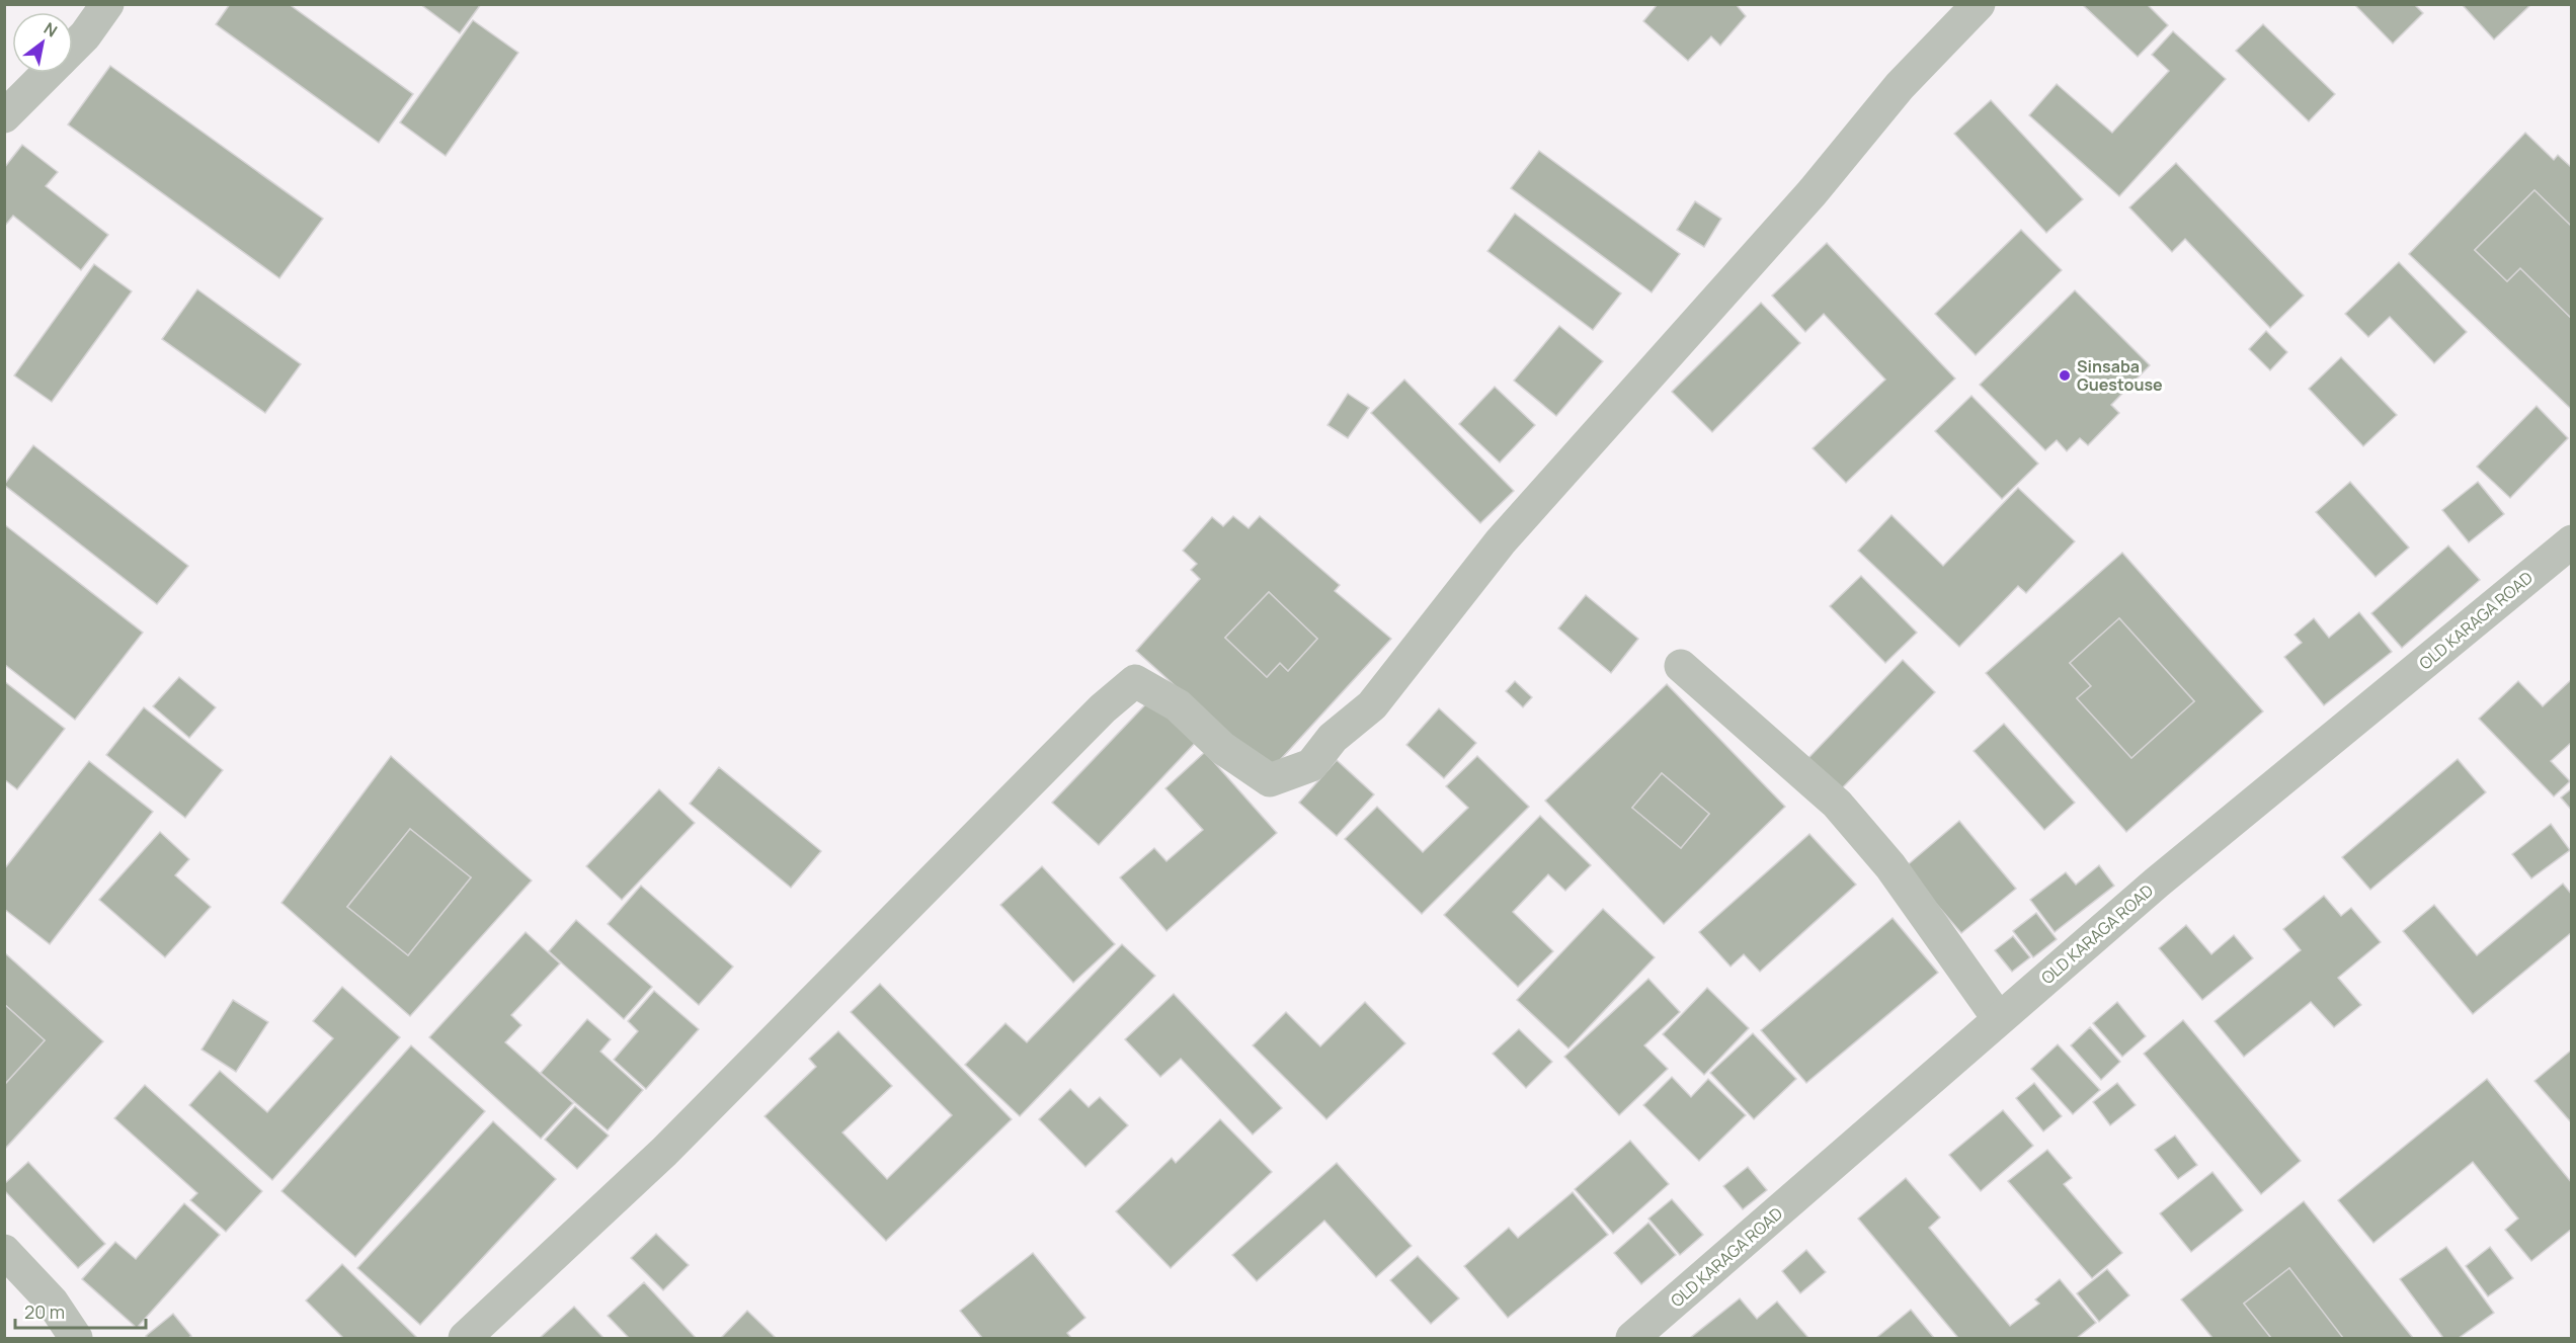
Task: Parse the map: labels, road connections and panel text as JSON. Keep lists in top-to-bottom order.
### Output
{
  "streets": {
    "street": ["OLD KARAGA ROAD"]
  },
  "places": ["Sinsaba Guestouse"],
  "scale_bar": "20 m",
  "north": "top right"
}
